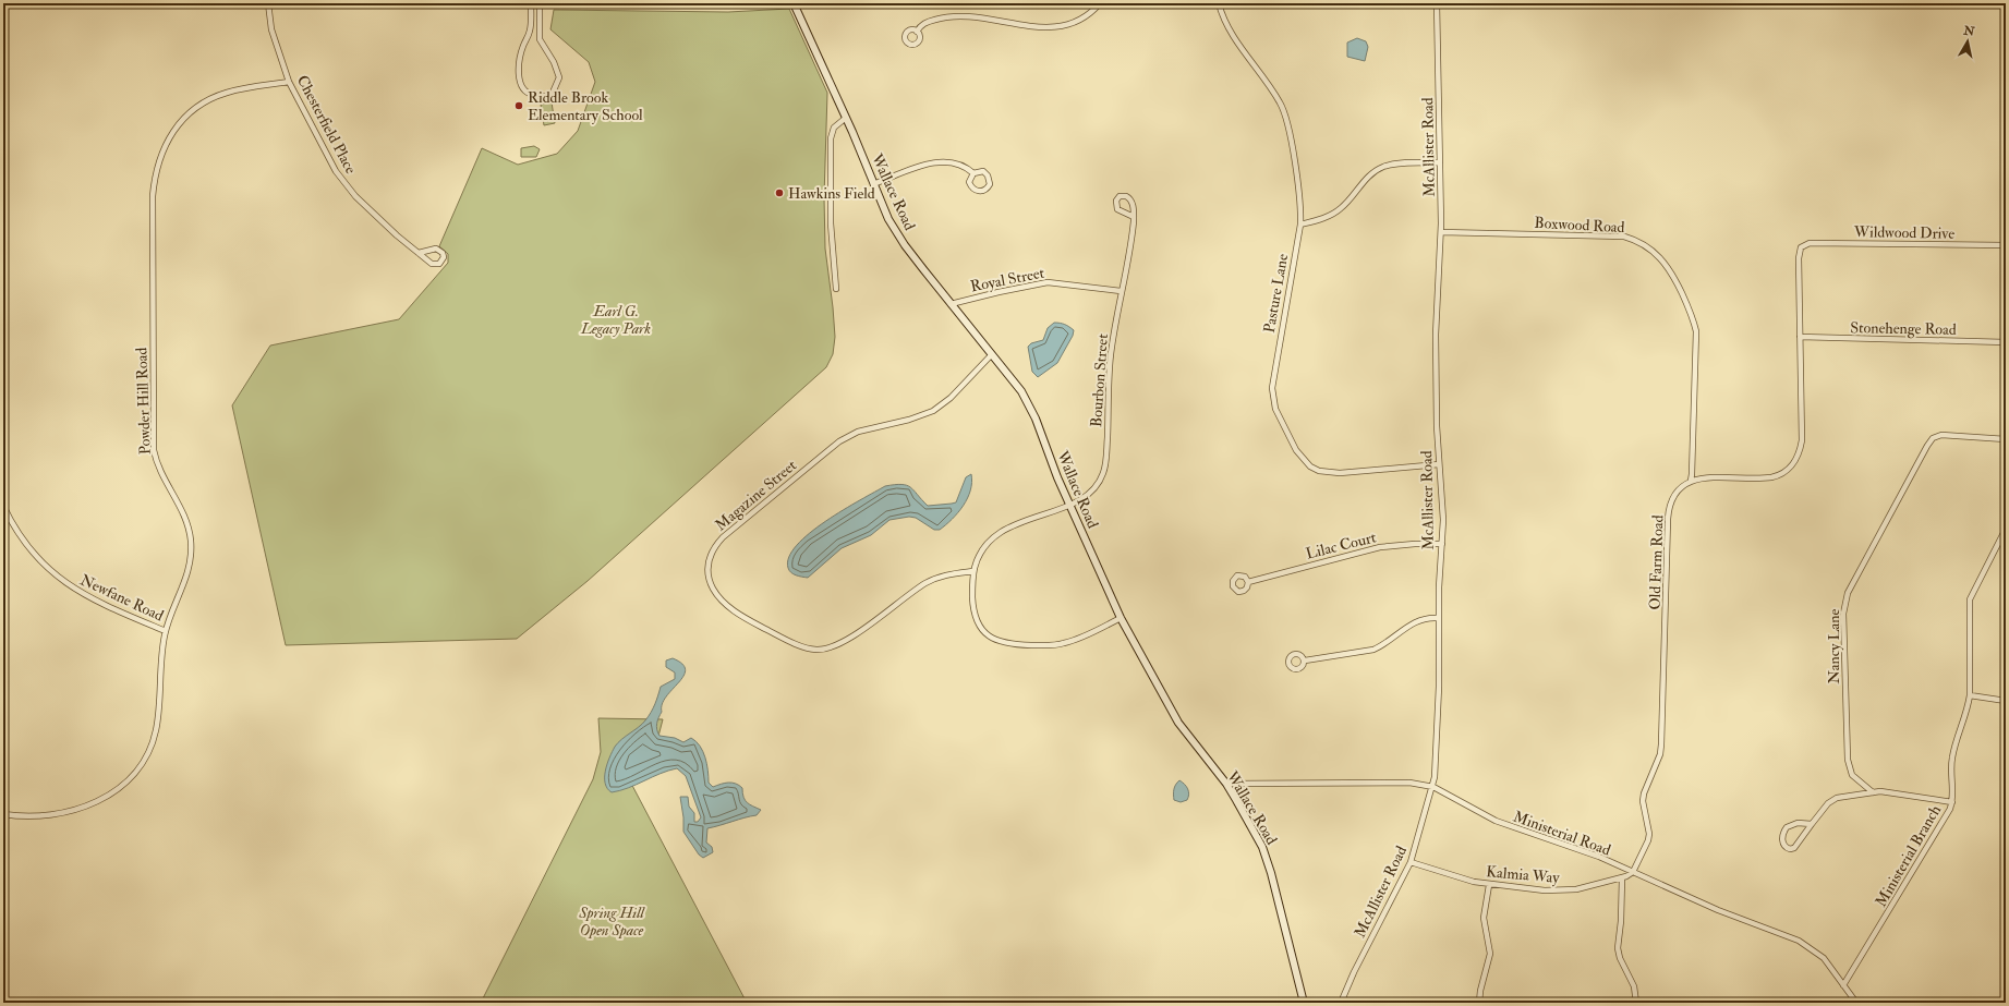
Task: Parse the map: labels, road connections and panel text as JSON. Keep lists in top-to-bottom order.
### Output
{
  "streets": {
    "street": [
      "Chesterfield Place",
      "McAllister Road",
      "Wallace Road",
      "Boxwood Road",
      "Wildwood Drive",
      "Royal Street",
      "Pasture Lane",
      "Stonehenge Road",
      "Bourbon Street",
      "Powder Hill Road",
      "Magazine Street",
      "Lilac Court",
      "Old Farm Road",
      "Newfane Road",
      "Nancy Lane",
      "Ministerial Road",
      "Ministerial Branch",
      "Kalmia Way"
    ]
  },
  "crossings": [
    ["Chesterfield Place", "Powder Hill Road"],
    ["McAllister Road", "Boxwood Road"],
    ["McAllister Road", "Pasture Lane"],
    ["McAllister Road", "Lilac Court"],
    ["McAllister Road", "Ministerial Road"],
    ["McAllister Road", "Kalmia Way"],
    ["Wallace Road", "Royal Street"],
    ["Wallace Road", "Bourbon Street"],
    ["Wallace Road", "Magazine Street"],
    ["Wallace Road", "Ministerial Road"],
    ["Boxwood Road", "Old Farm Road"],
    ["Wildwood Drive", "Stonehenge Road"],
    ["Royal Street", "Bourbon Street"],
    ["Bourbon Street", "Magazine Street"],
    ["Powder Hill Road", "Newfane Road"],
    ["Old Farm Road", "Ministerial Road"],
    ["Old Farm Road", "Kalmia Way"],
    ["Ministerial Road", "Ministerial Branch"],
    ["Ministerial Road", "Kalmia Way"]
  ],
  "parks": ["Earl G. Legacy Park", "Spring Hill Open Space"],
  "places": ["Riddle Brook Elementary School", "Hawkins Field"],
  "north": "top"
}
